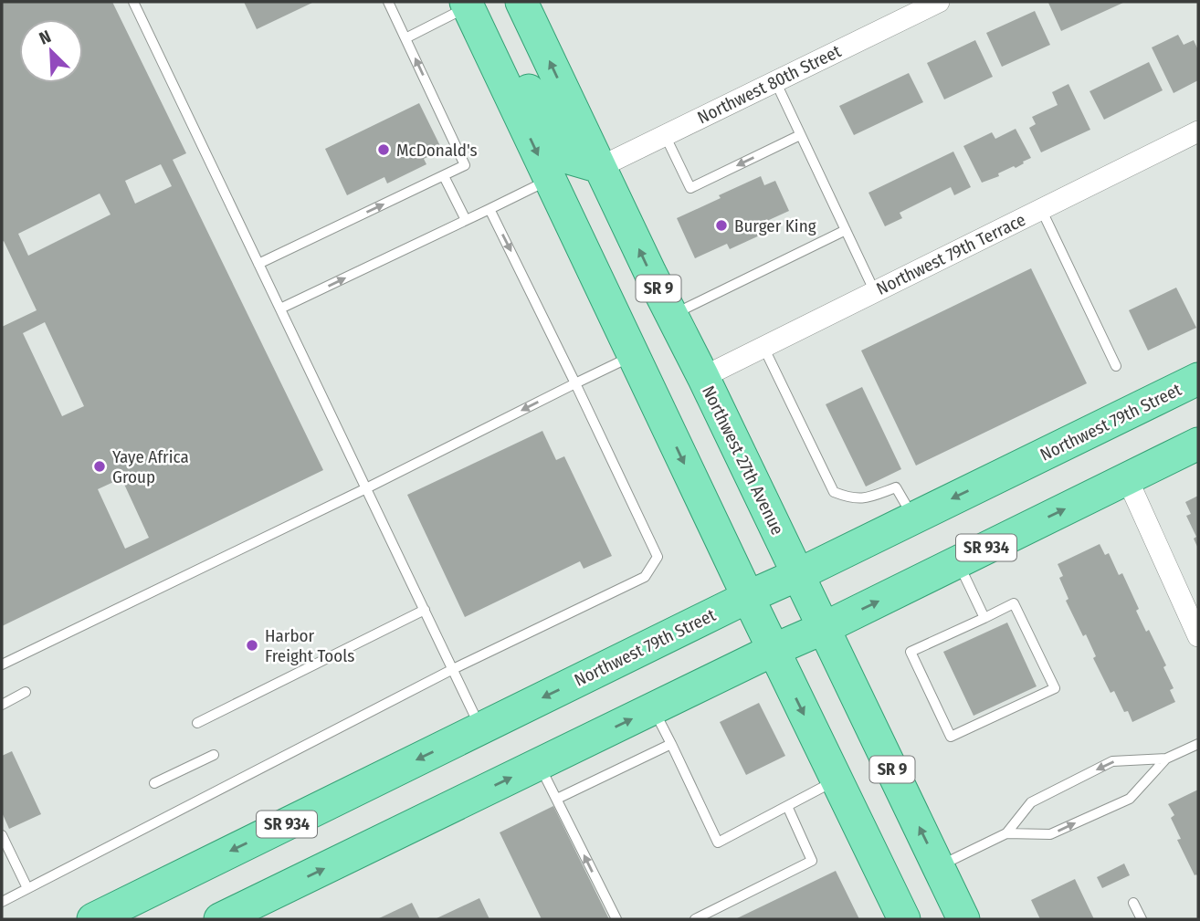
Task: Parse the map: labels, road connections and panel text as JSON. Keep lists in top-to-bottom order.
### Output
{
  "streets": {
    "main road": [
      "SR 9",
      "Northwest 79th Street",
      "Northwest 27th Avenue",
      "SR 934"
    ],
    "street": ["Northwest 80th Street", "Northwest 79th Terrace"]
  },
  "crossings": [
    ["Northwest 80th Street", "Northwest 27th Avenue"],
    ["Northwest 79th Terrace", "Northwest 27th Avenue"],
    ["SR 9", "Northwest 79th Street"],
    ["SR 9", "SR 934"],
    ["Northwest 79th Street", "Northwest 27th Avenue"],
    ["Northwest 27th Avenue", "SR 934"]
  ],
  "places": [
    "McDonald's",
    "Burger King",
    "Yaye Africa Group",
    "Harbor Freight Tools"
  ],
  "north": "top left"
}
